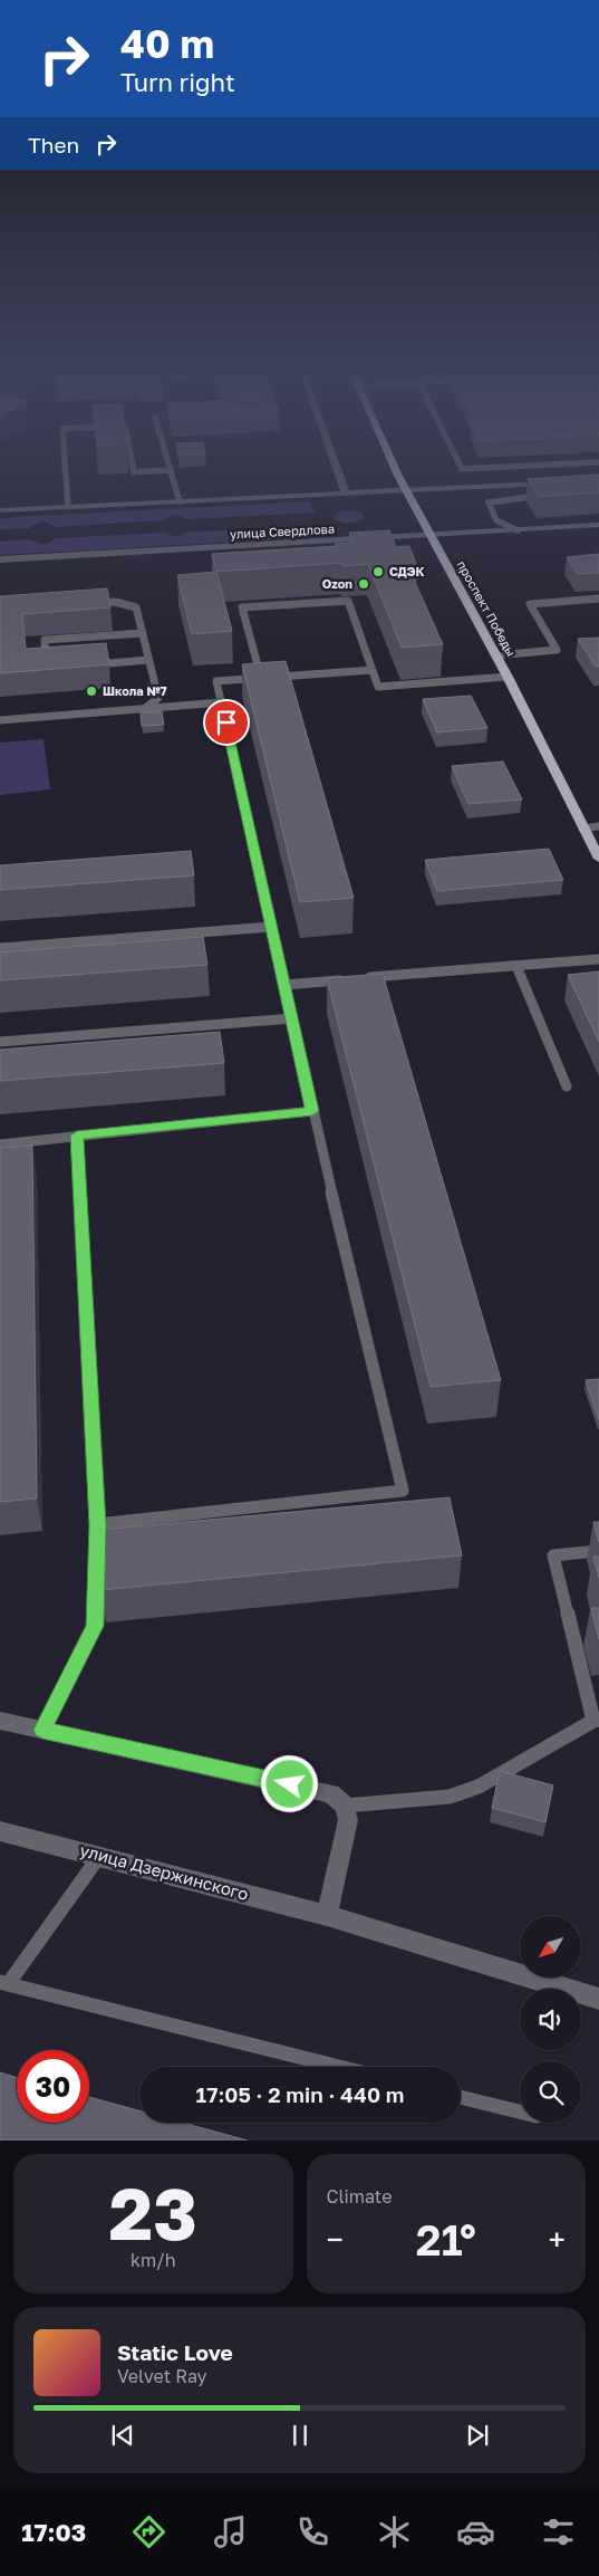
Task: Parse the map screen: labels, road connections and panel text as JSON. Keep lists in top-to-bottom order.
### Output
{
  "streets": {
    "main road": ["проспект Победы"],
    "street": ["улица Свердлова", "улица Дзержинского"]
  },
  "crossings": [
    ["улица Свердлова", "проспект Победы"]
  ],
  "places": ["СДЭК", "Ozon", "Школа №7"],
  "north": "bottom left",
  "page": {
    "turn": ["40 m", "Turn right"],
    "then": "Then",
    "limit": "30",
    "trip": "17:05 · 2 min · 440 m",
    "tile": [
      ["23", "km/h"],
      "Climate"
    ],
    "heat": ["−", "21°", "+"],
    "song": ["Static Love", "Velvet Ray"],
    "tabs": "17:03"
  }
}
